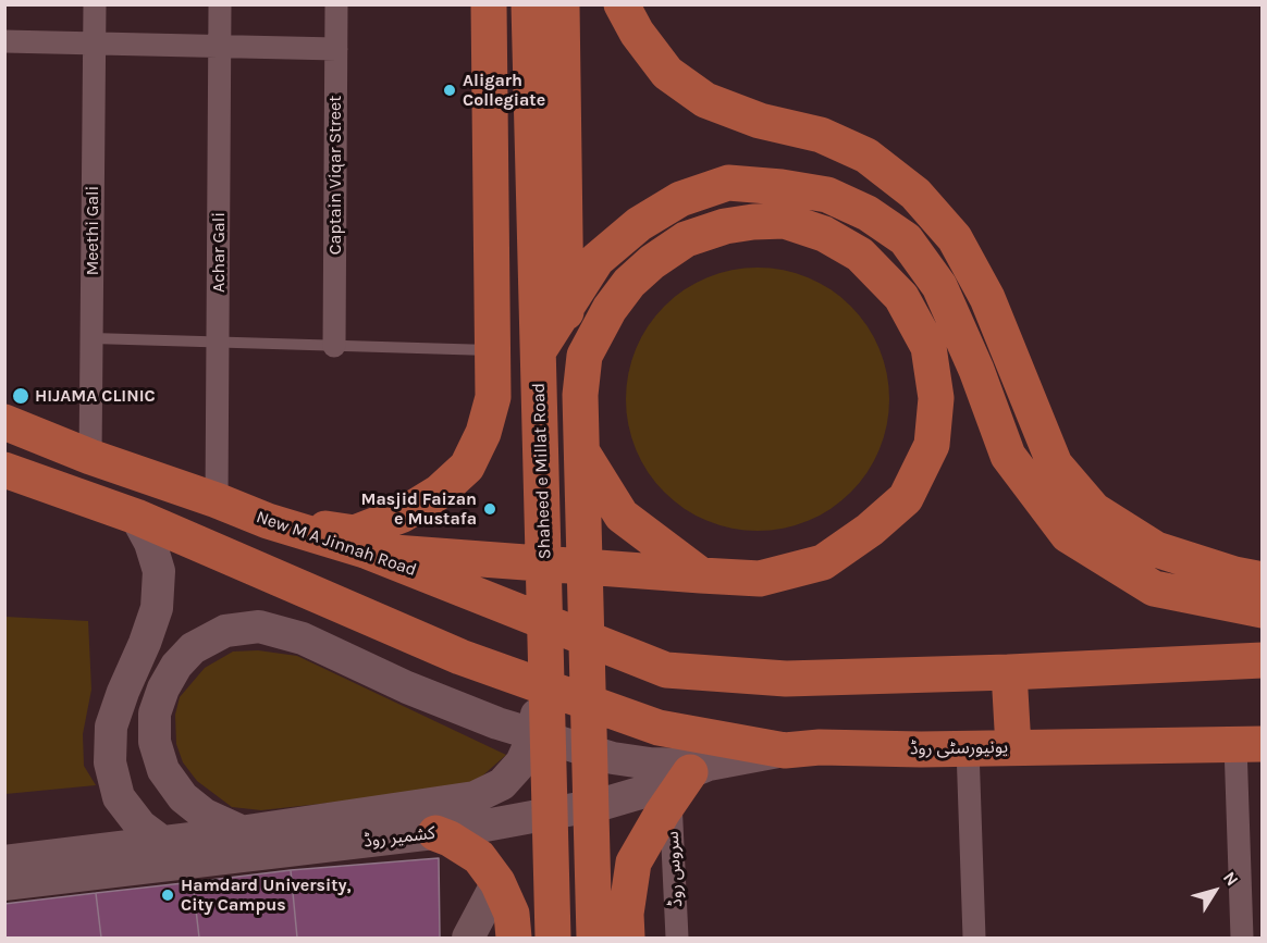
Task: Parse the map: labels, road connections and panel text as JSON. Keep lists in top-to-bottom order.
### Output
{
  "streets": {
    "main road": [
      "Shaheed e Millat Road",
      "New M A Jinnah Road",
      "یونیورسٹی روڈ",
      "کشمیر روڈ"
    ],
    "street": [
      "Captain Viqar Street",
      "Meethi Gali",
      "Achar Gali",
      "سروس روڈ"
    ]
  },
  "crossings": [
    ["Meethi Gali", "New M A Jinnah Road"],
    ["Achar Gali", "New M A Jinnah Road"],
    ["Shaheed e Millat Road", "کشمیر روڈ"],
    ["یونیورسٹی روڈ", "کشمیر روڈ"]
  ],
  "places": [
    "Aligarh Collegiate",
    "HIJAMA CLINIC",
    "Masjid Faizan e Mustafa",
    "Hamdard University, City Campus"
  ],
  "north": "top right"
}
